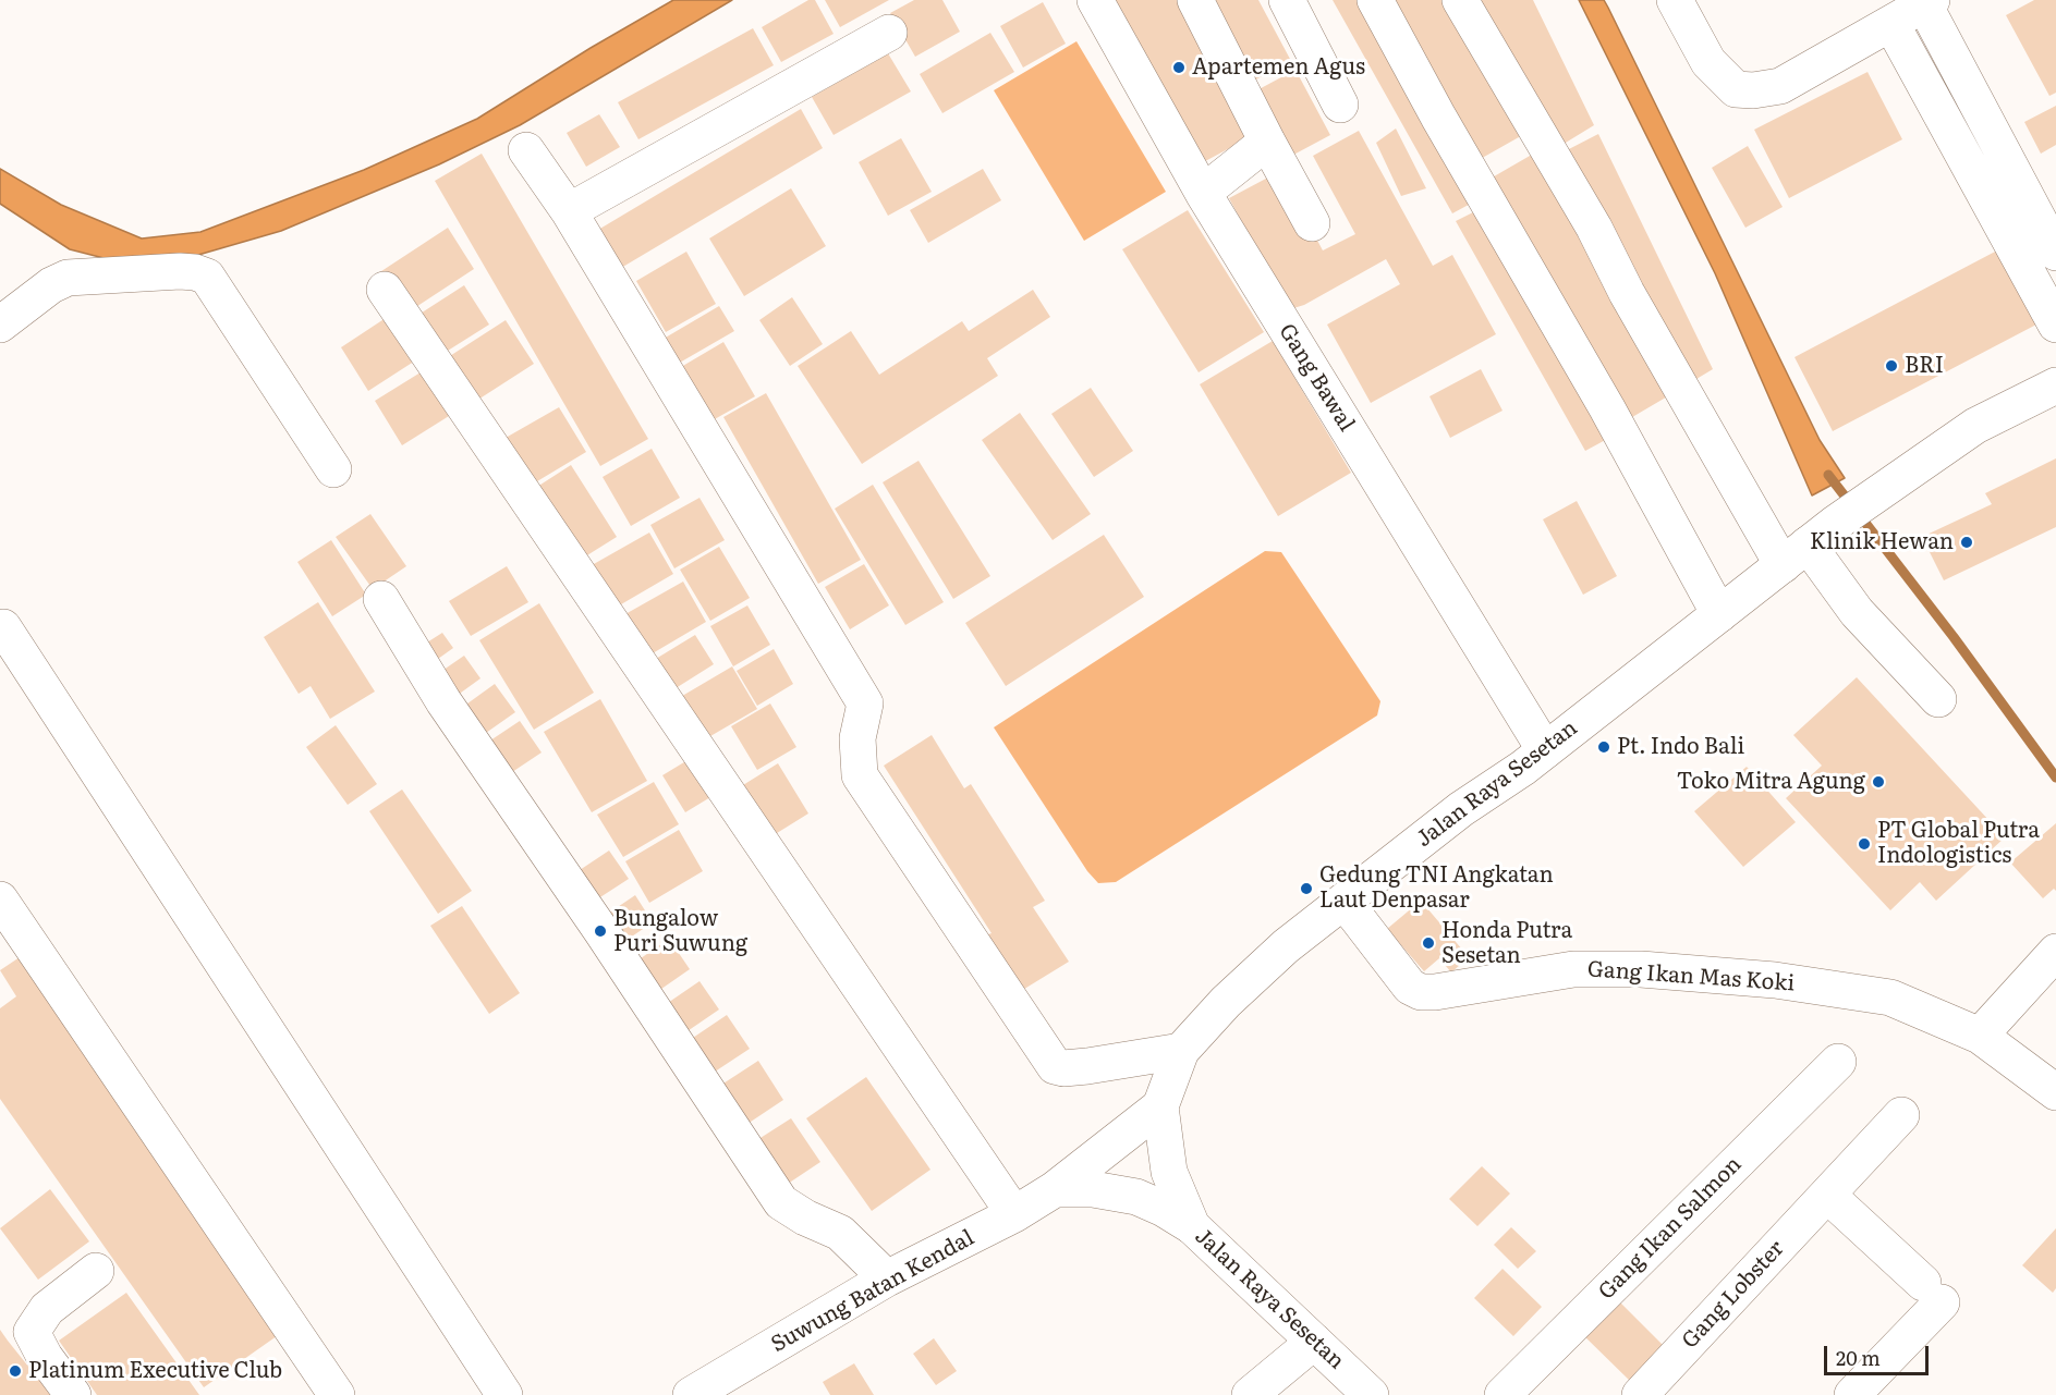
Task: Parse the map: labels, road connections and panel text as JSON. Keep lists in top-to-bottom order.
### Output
{
  "streets": {
    "street": [
      "Gang Bawal",
      "Jalan Raya Sesetan",
      "Gang Ikan Mas Koki",
      "Gang Ikan Salmon",
      "Suwung Batan Kendal",
      "Gang Lobster"
    ]
  },
  "crossings": [
    ["Gang Bawal", "Jalan Raya Sesetan"],
    ["Jalan Raya Sesetan", "Gang Ikan Mas Koki"],
    ["Jalan Raya Sesetan", "Suwung Batan Kendal"]
  ],
  "places": [
    "Apartemen Agus",
    "BRI",
    "Klinik Hewan",
    "Pt. Indo Bali",
    "Toko Mitra Agung",
    "PT Global Putra Indologistics",
    "Gedung TNI Angkatan Laut Denpasar",
    "Bungalow Puri Suwung",
    "Honda Putra Sesetan",
    "Platinum Executive Club"
  ],
  "scale_bar": "20 m"
}
